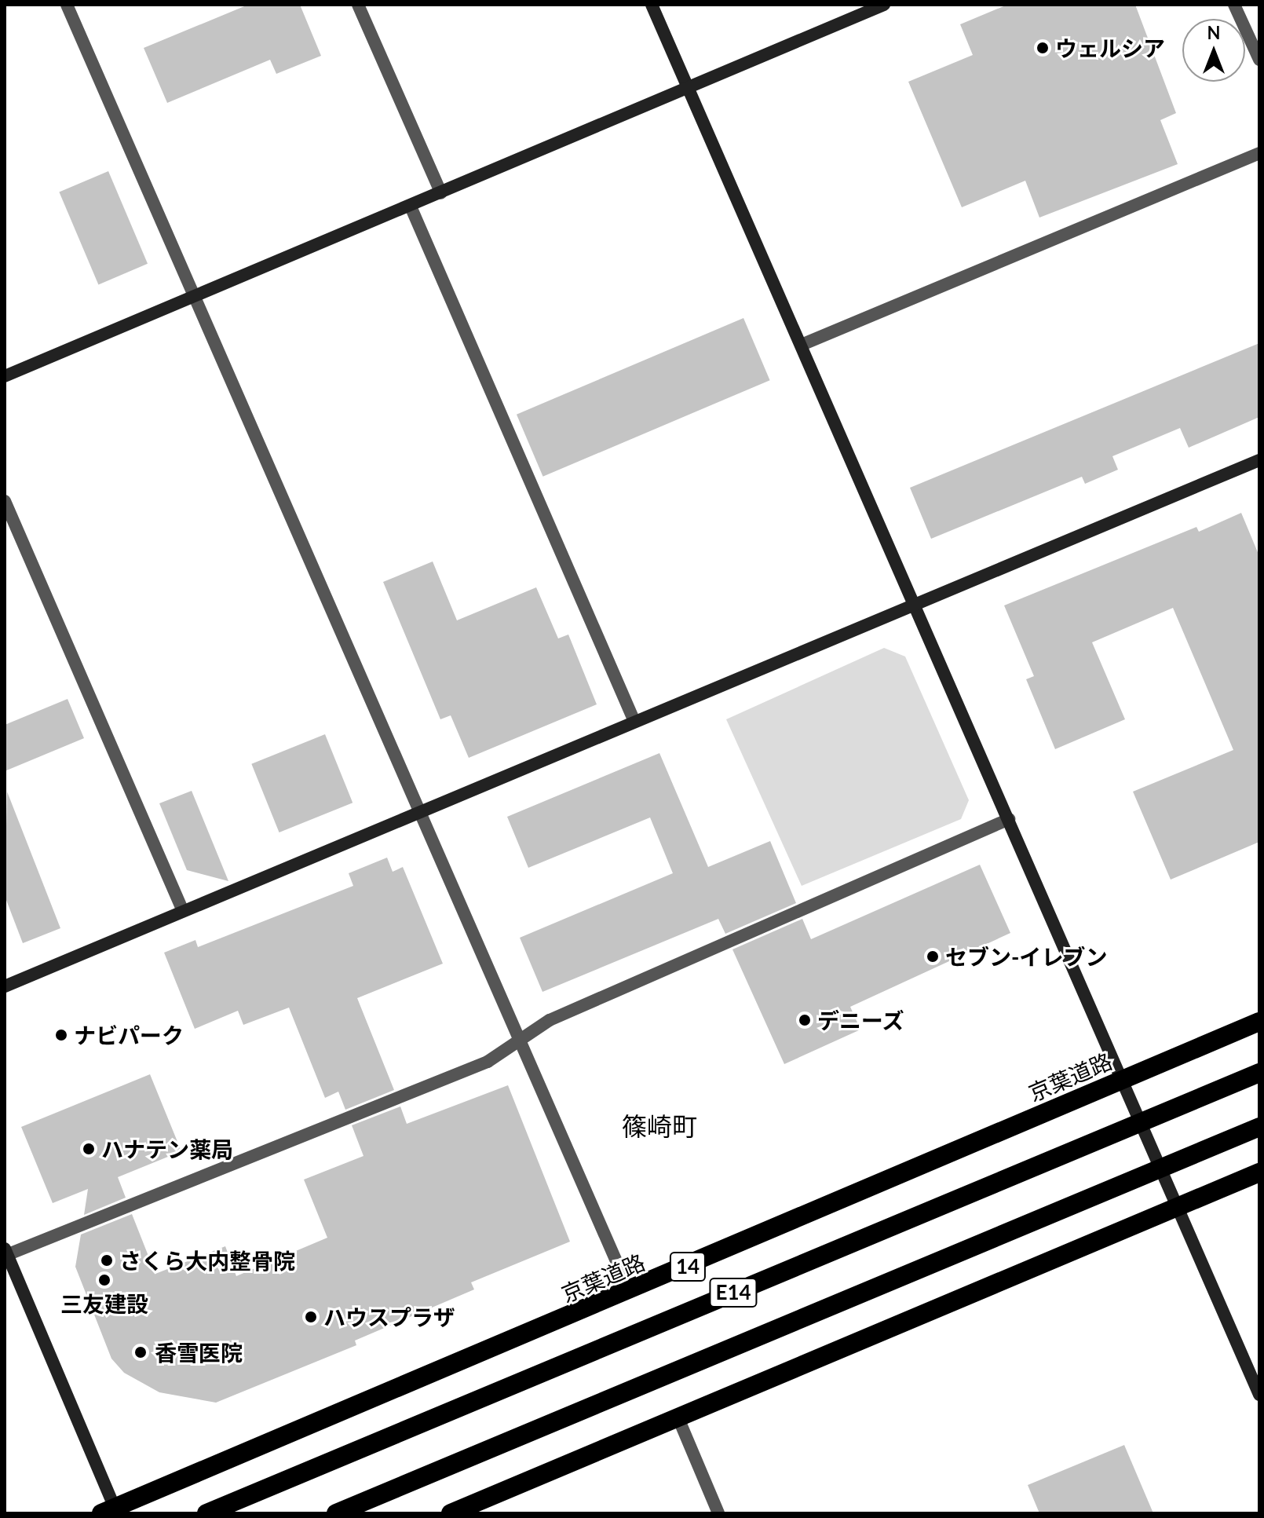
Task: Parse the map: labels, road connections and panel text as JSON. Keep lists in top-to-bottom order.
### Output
{
  "streets": {
    "highway": ["京葉道路", "14", "E14"]
  },
  "districts": ["篠崎町"],
  "places": [
    "ウェルシア",
    "セブン-イレブン",
    "デニーズ",
    "ナビパーク",
    "ハナテン薬局",
    "さくら大内整骨院",
    "三友建設",
    "ハウスプラザ",
    "香雪医院"
  ],
  "north": "top"
}
